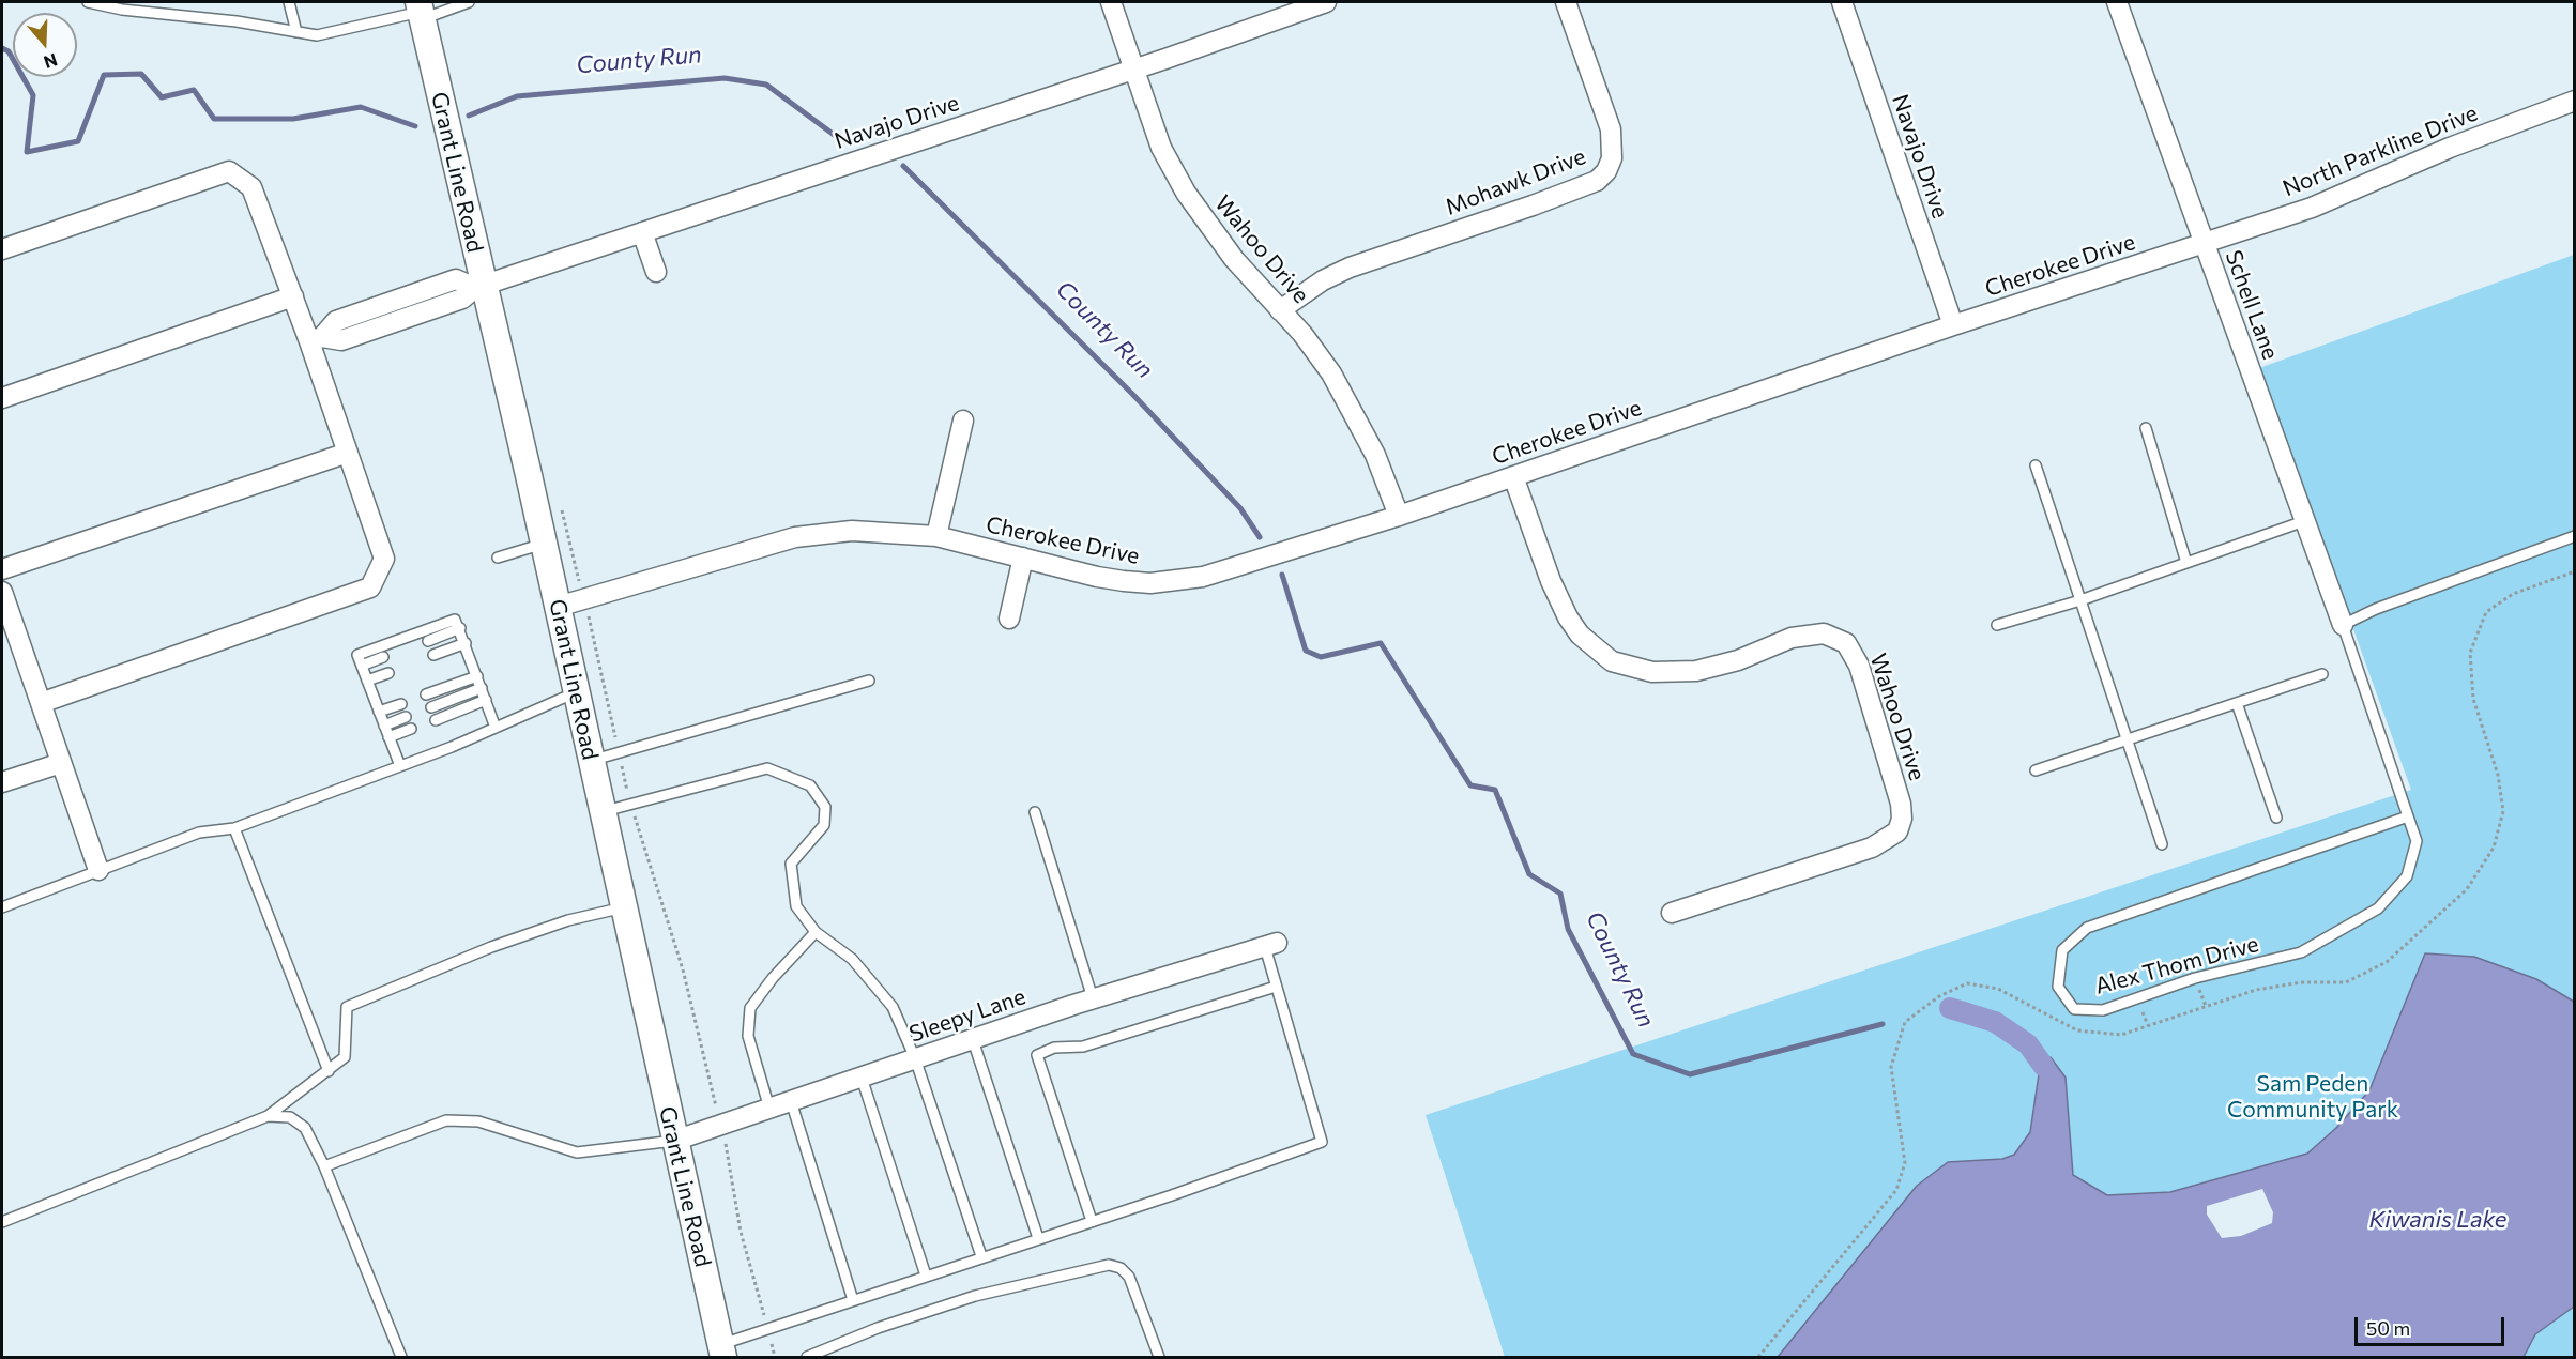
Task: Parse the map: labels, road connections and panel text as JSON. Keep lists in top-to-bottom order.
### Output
{
  "streets": {
    "main road": ["Grant Line Road"],
    "street": [
      "Navajo Drive",
      "North Parkline Drive",
      "Mohawk Drive",
      "Wahoo Drive",
      "Cherokee Drive",
      "Schell Lane",
      "Sleepy Lane"
    ],
    "lane": ["Alex Thom Drive"]
  },
  "crossings": [
    ["Navajo Drive", "Grant Line Road"],
    ["Navajo Drive", "Wahoo Drive"],
    ["Navajo Drive", "Cherokee Drive"],
    ["North Parkline Drive", "Cherokee Drive"],
    ["North Parkline Drive", "Schell Lane"],
    ["Grant Line Road", "Cherokee Drive"],
    ["Grant Line Road", "Sleepy Lane"],
    ["Mohawk Drive", "Wahoo Drive"],
    ["Wahoo Drive", "Cherokee Drive"],
    ["Cherokee Drive", "Schell Lane"],
    ["Schell Lane", "Alex Thom Drive"]
  ],
  "water": ["County Run", "Kiwanis Lake"],
  "parks": ["Sam Peden Community Park"],
  "scale_bar": "50 m",
  "north": "bottom"
}
